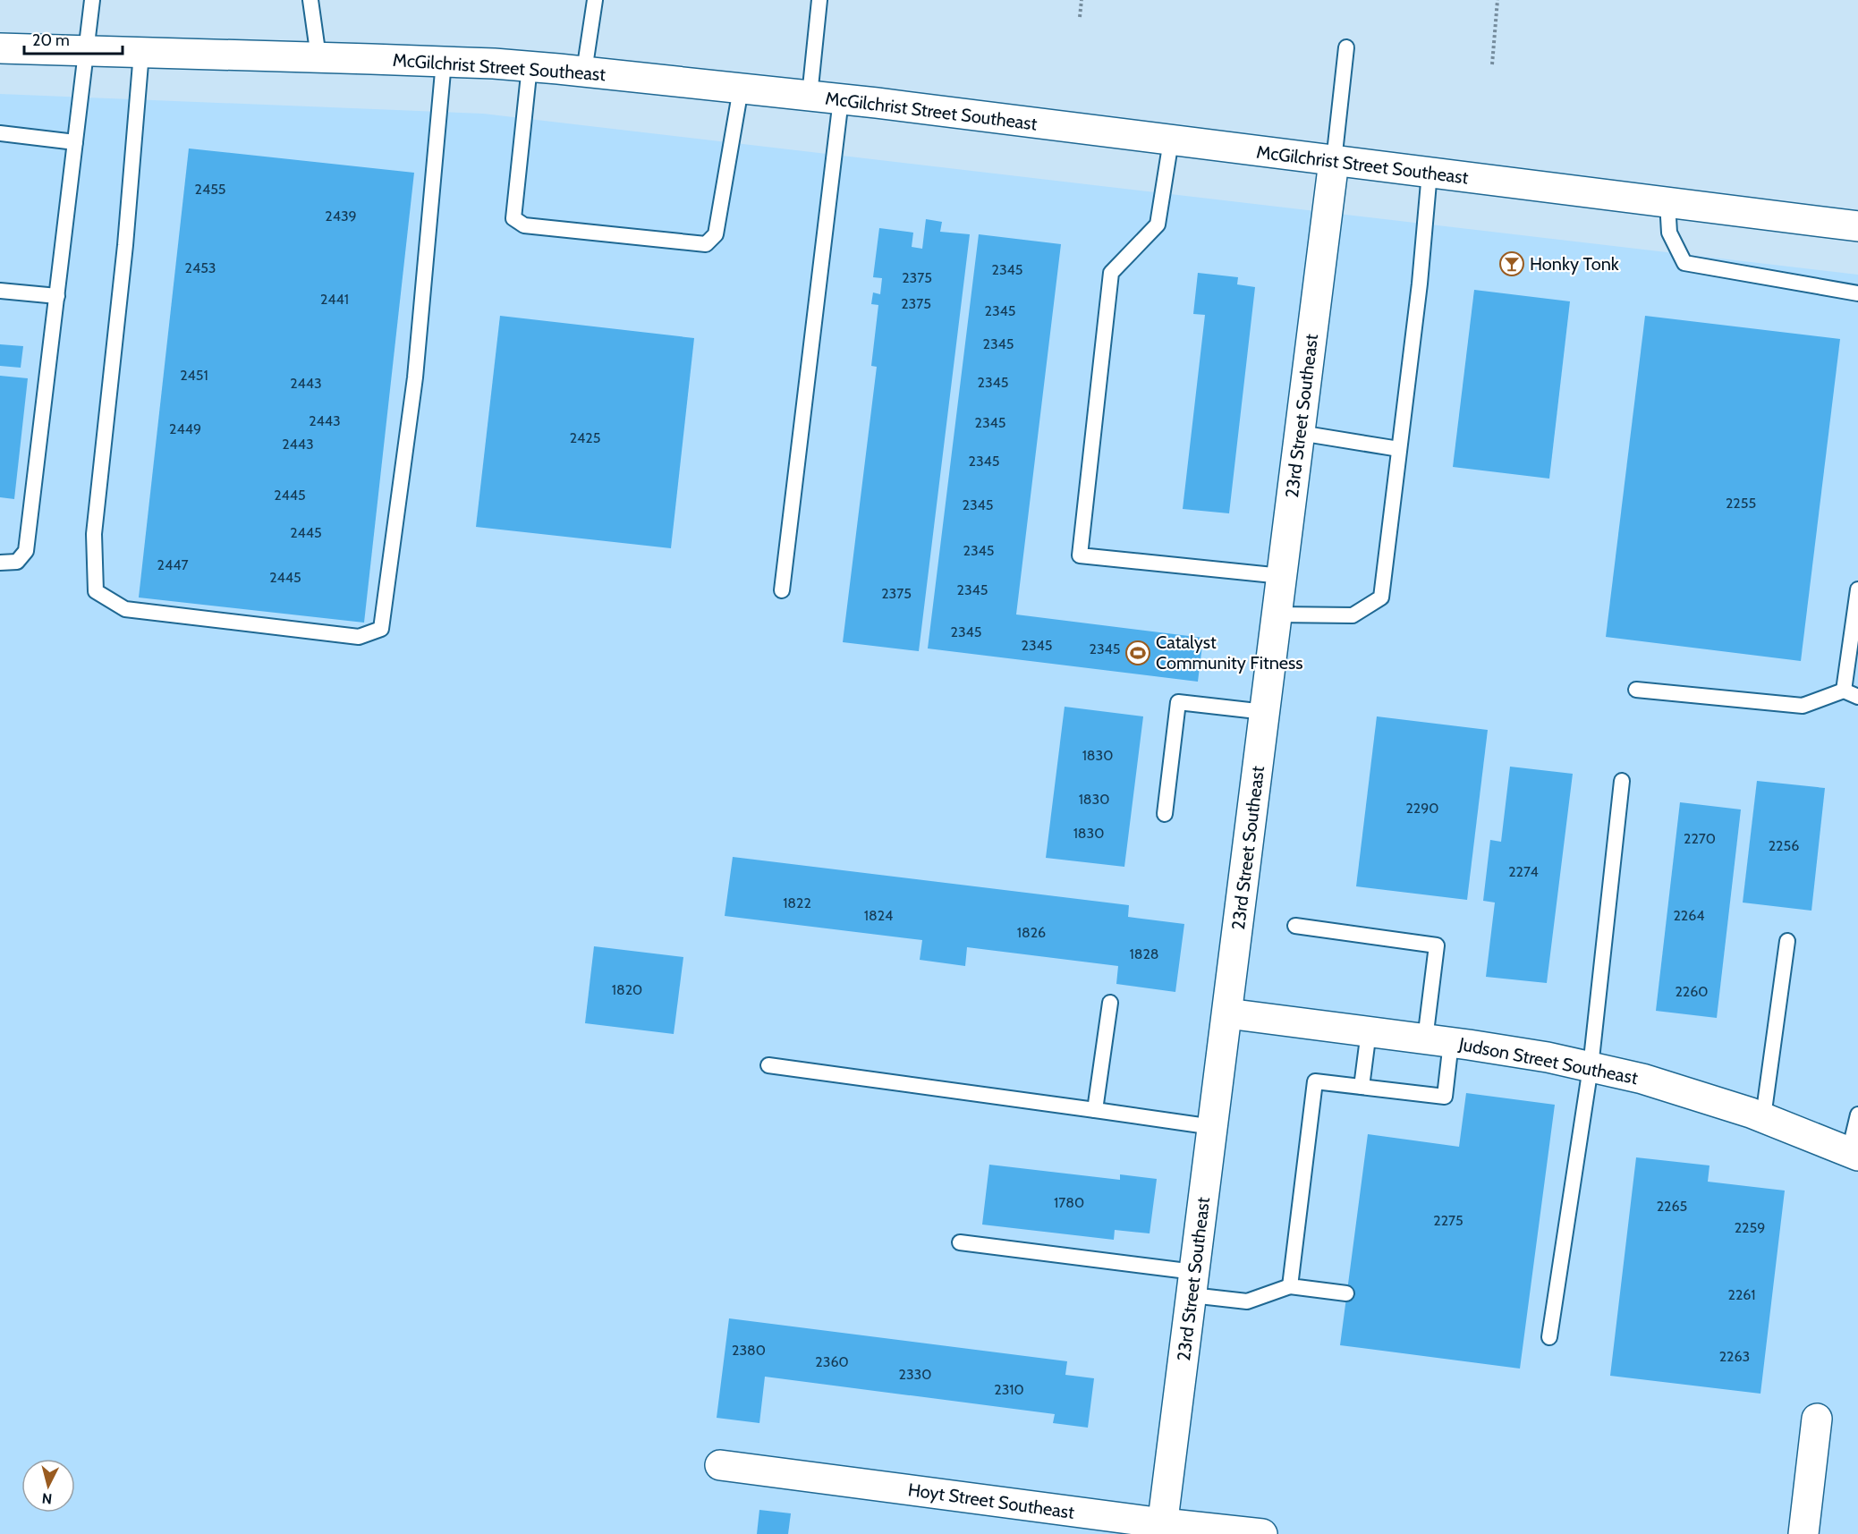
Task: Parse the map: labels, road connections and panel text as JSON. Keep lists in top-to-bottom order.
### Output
{
  "streets": {
    "street": [
      "McGilchrist Street Southeast",
      "23rd Street Southeast",
      "Judson Street Southeast",
      "Hoyt Street Southeast"
    ]
  },
  "crossings": [
    ["McGilchrist Street Southeast", "23rd Street Southeast"],
    ["23rd Street Southeast", "Judson Street Southeast"],
    ["23rd Street Southeast", "Hoyt Street Southeast"]
  ],
  "places": {
    "bar": ["Honky Tonk"],
    "sports": ["Catalyst Community Fitness"]
  },
  "house_numbers": [
    "2455",
    "2439",
    "2453",
    "2345",
    "2375",
    "2441",
    "2375",
    "2345",
    "2345",
    "2451",
    "2345",
    "2443",
    "2443",
    "2345",
    "2449",
    "2425",
    "2443",
    "2345",
    "2445",
    "2255",
    "2345",
    "2445",
    "2345",
    "2447",
    "2445",
    "2345",
    "2375",
    "2345",
    "2345",
    "2345",
    "1830",
    "1830",
    "2290",
    "1830",
    "2270",
    "2256",
    "2274",
    "1822",
    "1824",
    "2264",
    "1826",
    "1828",
    "1820",
    "2260",
    "1780",
    "2265",
    "2275",
    "2259",
    "2261",
    "2380",
    "2263",
    "2360",
    "2330",
    "2310"
  ],
  "scale_bar": "20 m",
  "north": "bottom"
}
